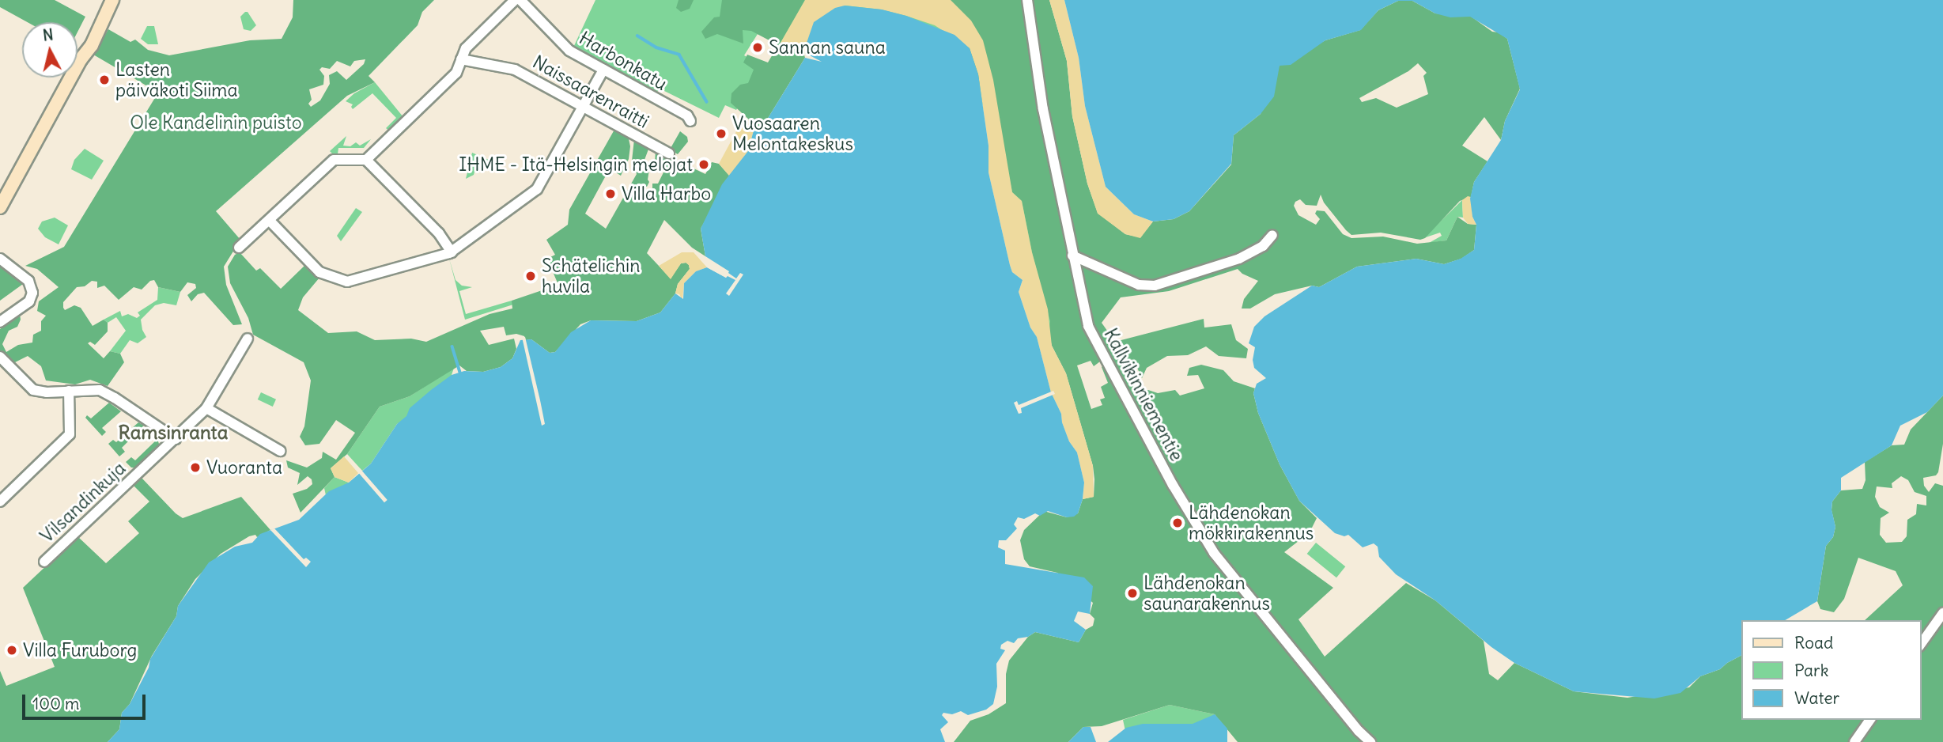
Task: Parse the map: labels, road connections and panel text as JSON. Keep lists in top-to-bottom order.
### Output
{
  "streets": {
    "street": [
      "Harbonkatu",
      "Naissaarenraitti",
      "Kallvikinniementie",
      "Vilsandinkuja"
    ]
  },
  "districts": ["Ramsinranta"],
  "parks": ["Ole Kandelinin puisto"],
  "places": [
    "Sannan sauna",
    "Lasten päiväkoti Siima",
    "Vuosaaren Melontakeskus",
    "IHME - Itä-Helsingin melojat",
    "Villa Harbo",
    "Schätelichin huvila",
    "Vuoranta",
    "Lähdenokan mökkirakennus",
    "Lähdenokan saunarakennus",
    "Villa Furuborg"
  ],
  "legend": ["Road", "Park", "Water"],
  "scale_bar": "100 m",
  "north": "top"
}
